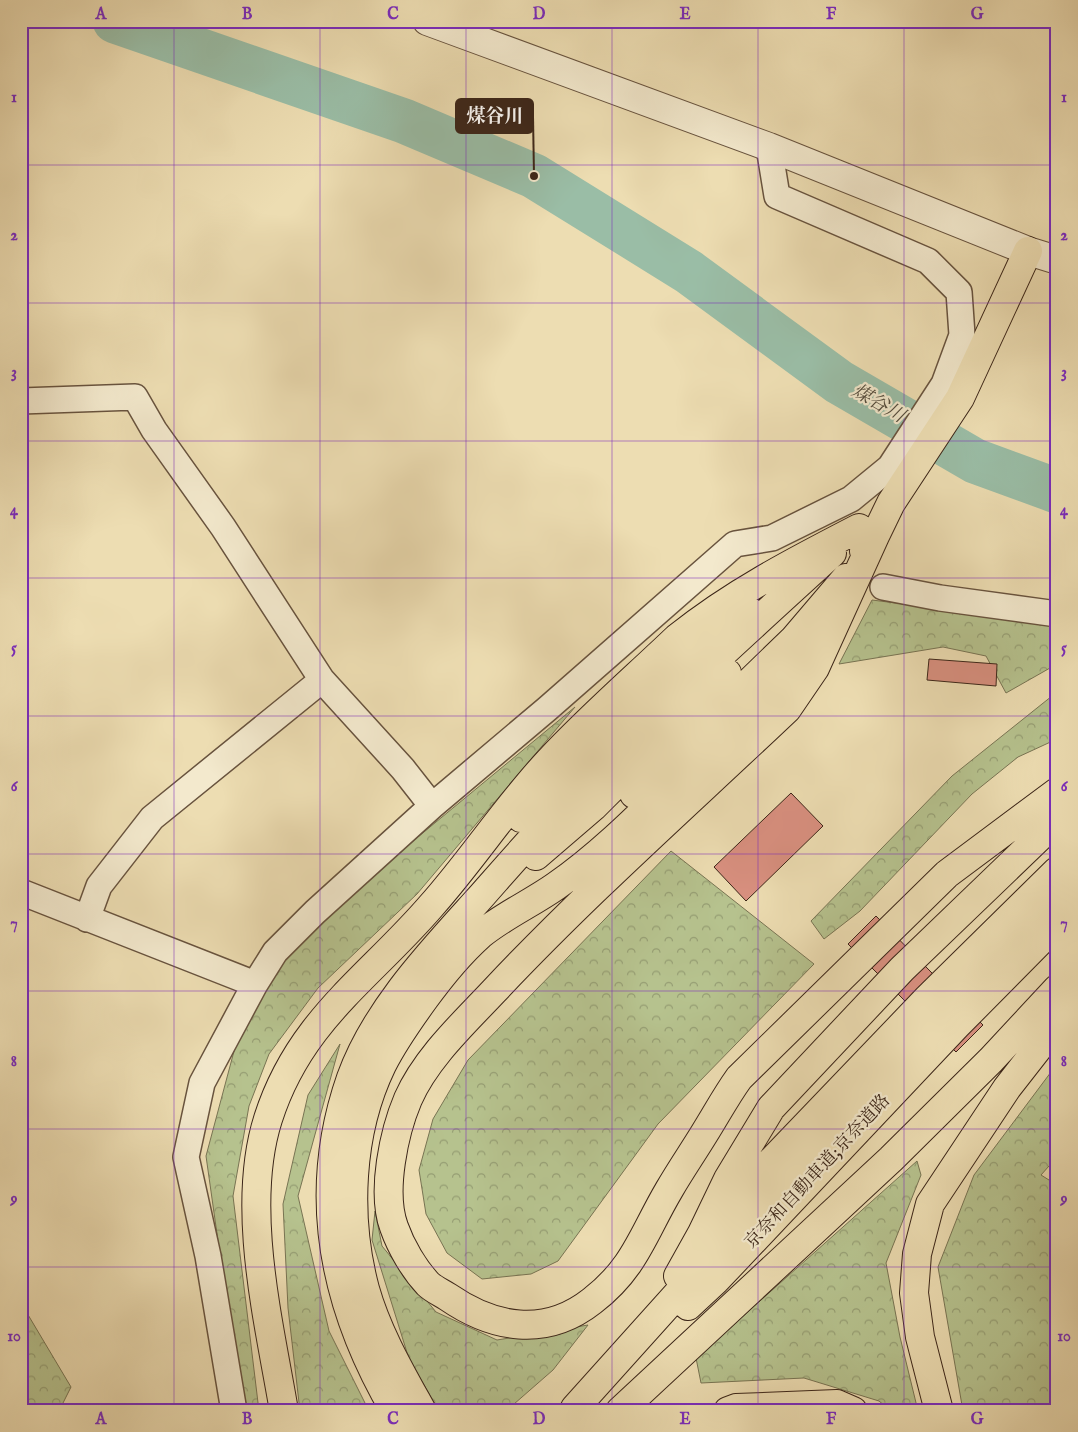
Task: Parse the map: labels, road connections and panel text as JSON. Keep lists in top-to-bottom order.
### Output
{
  "streets": {
    "highway": ["京奈和自動車道;京奈道路"]
  },
  "water": ["煤谷川"],
  "places": ["煤谷川"],
  "grid": {
    "columns": [
      "A",
      "B",
      "C",
      "D",
      "E",
      "F",
      "G"
    ],
    "rows": [
      "1",
      "2",
      "3",
      "4",
      "5",
      "6",
      "7",
      "8",
      "9",
      "10"
    ]
  }
}
